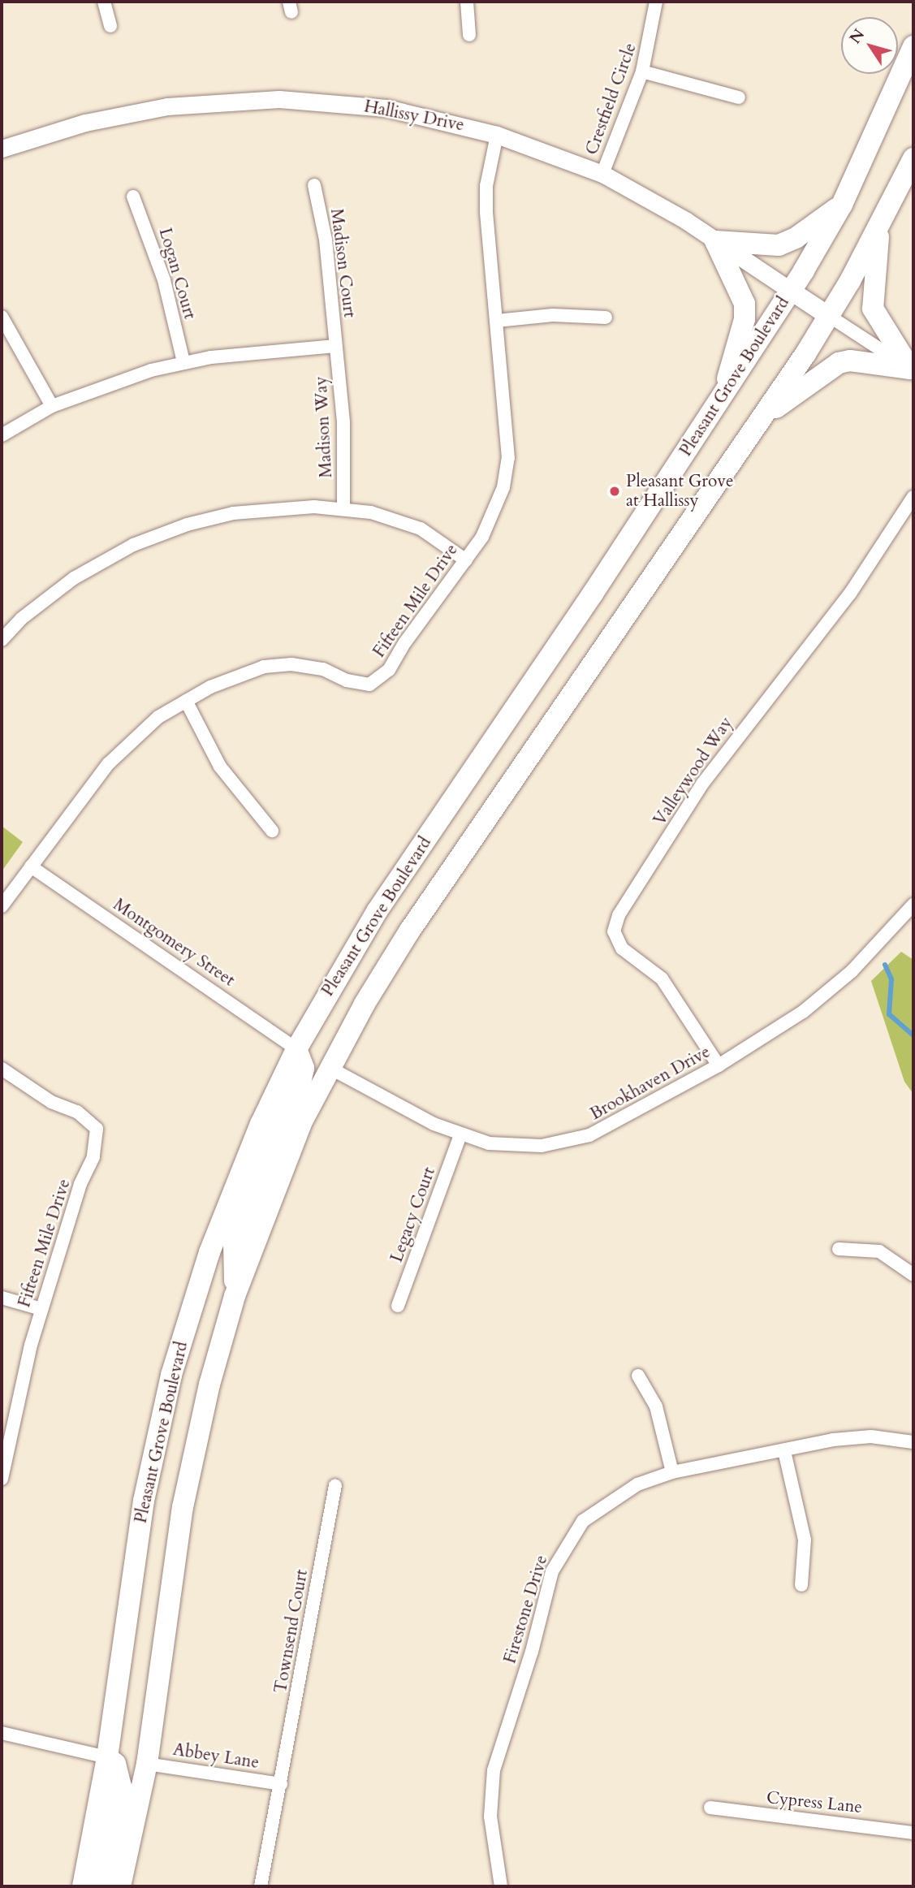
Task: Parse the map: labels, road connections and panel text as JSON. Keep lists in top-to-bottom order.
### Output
{
  "streets": {
    "main road": ["Pleasant Grove Boulevard"],
    "street": [
      "Crestfield Circle",
      "Hallissy Drive",
      "Madison Court",
      "Logan Court",
      "Madison Way",
      "Fifteen Mile Drive",
      "Valleywood Way",
      "Montgomery Street",
      "Brookhaven Drive",
      "Legacy Court",
      "Firestone Drive",
      "Townsend Court",
      "Abbey Lane",
      "Cypress Lane"
    ]
  },
  "crossings": [
    ["Crestfield Circle", "Hallissy Drive"],
    ["Hallissy Drive", "Pleasant Grove Boulevard"],
    ["Hallissy Drive", "Fifteen Mile Drive"],
    ["Madison Court", "Madison Way"],
    ["Pleasant Grove Boulevard", "Montgomery Street"],
    ["Pleasant Grove Boulevard", "Brookhaven Drive"],
    ["Pleasant Grove Boulevard", "Abbey Lane"],
    ["Fifteen Mile Drive", "Montgomery Street"],
    ["Valleywood Way", "Brookhaven Drive"],
    ["Brookhaven Drive", "Legacy Court"],
    ["Townsend Court", "Abbey Lane"]
  ],
  "places": ["Pleasant Grove at Hallissy"],
  "north": "top left"
}
